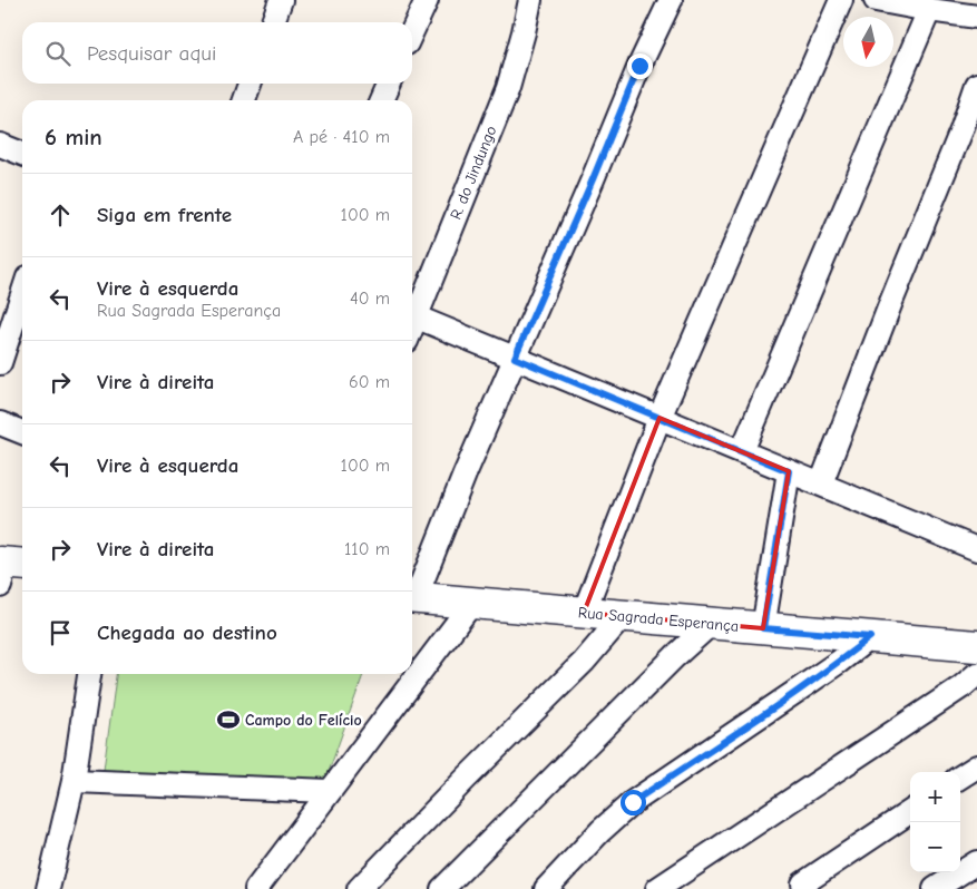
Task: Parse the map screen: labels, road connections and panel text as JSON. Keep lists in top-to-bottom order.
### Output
{
  "streets": {
    "street": ["R. do Jindungo", "Rua Sagrada Esperança"]
  },
  "places": {
    "sports": ["Campo do Felício"]
  },
  "north": "bottom",
  "page": {
    "search": "Pesquisar aqui",
    "heading": ["6 min", "A pé · 410 m"],
    "list": [
      ["Siga em frente", "100 m"],
      ["Vire à esquerda", "Rua Sagrada Esperança", "40 m"],
      ["Vire à direita", "60 m"],
      ["Vire à esquerda", "100 m"],
      ["Vire à direita", "110 m"],
      "Chegada ao destino"
    ],
    "map_buttons": ["+", "−"]
  }
}
